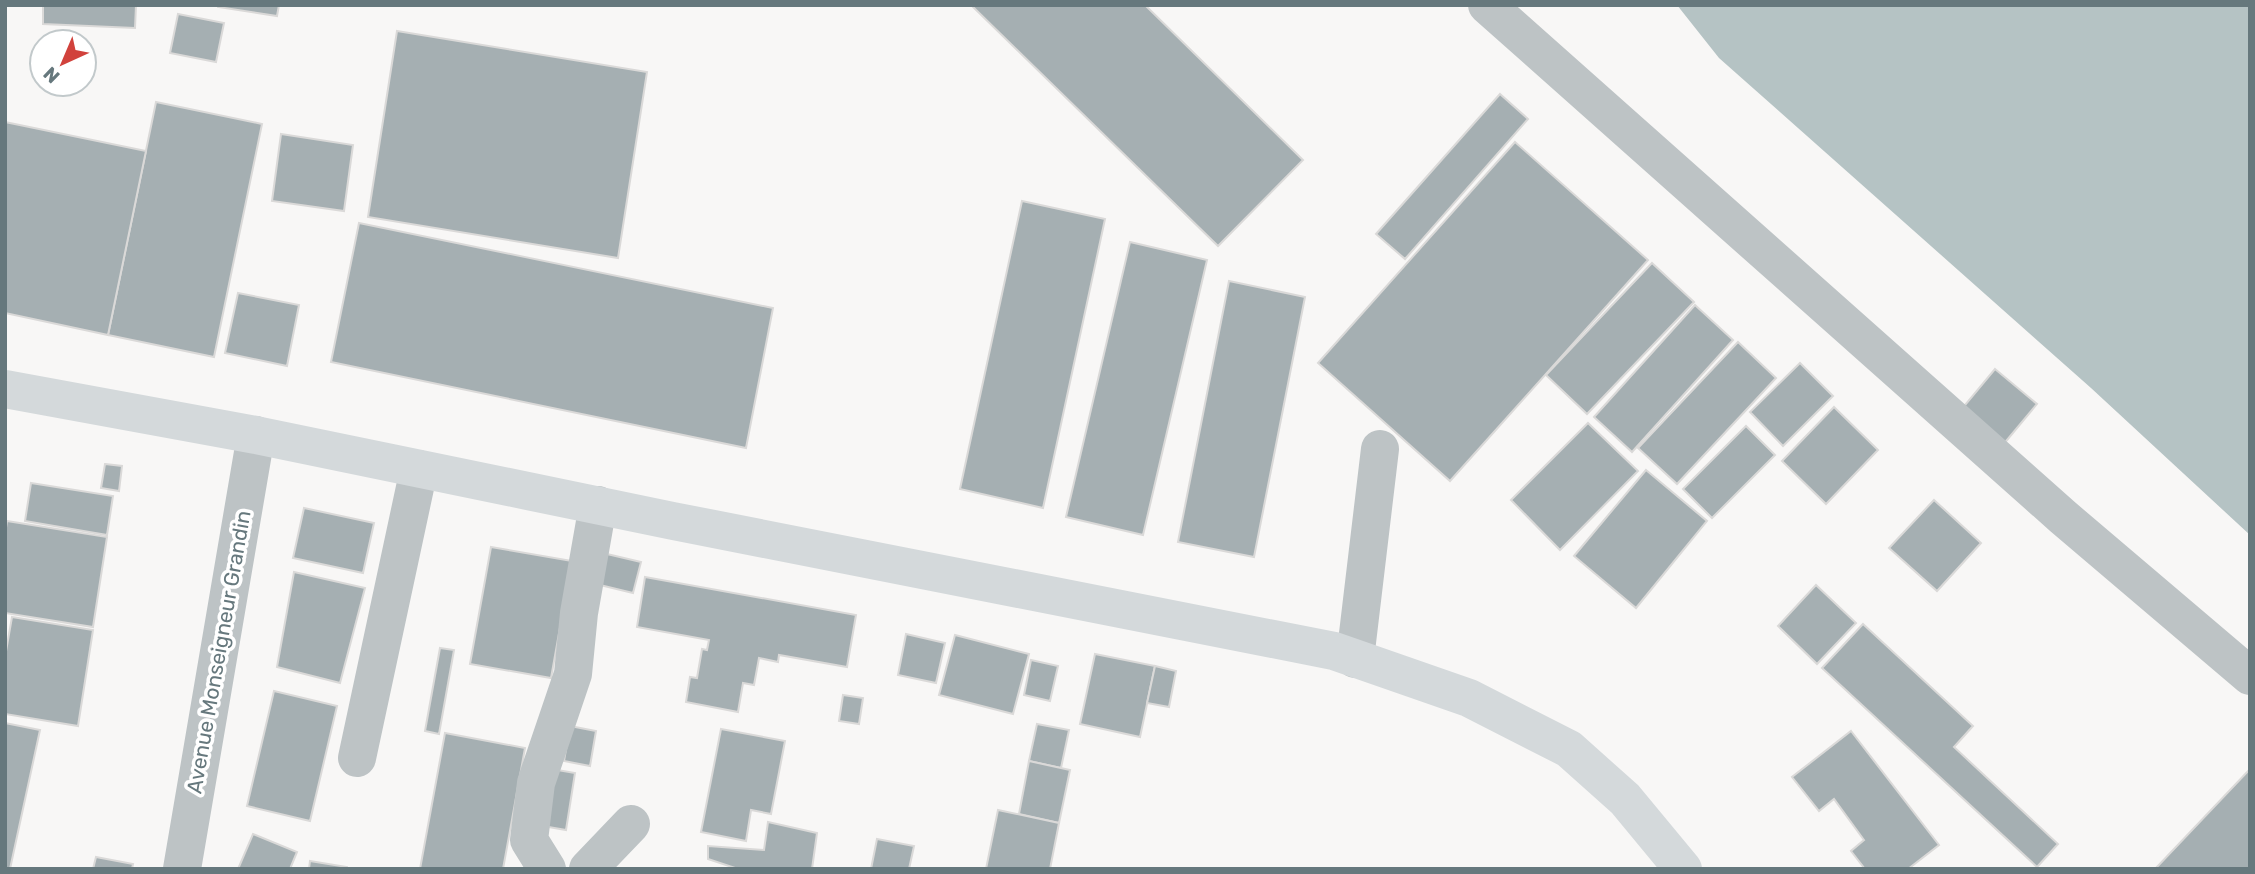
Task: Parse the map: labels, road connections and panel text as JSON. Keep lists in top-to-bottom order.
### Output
{
  "streets": {
    "street": ["Avenue Monseigneur Grandin"]
  },
  "north": "bottom left"
}
